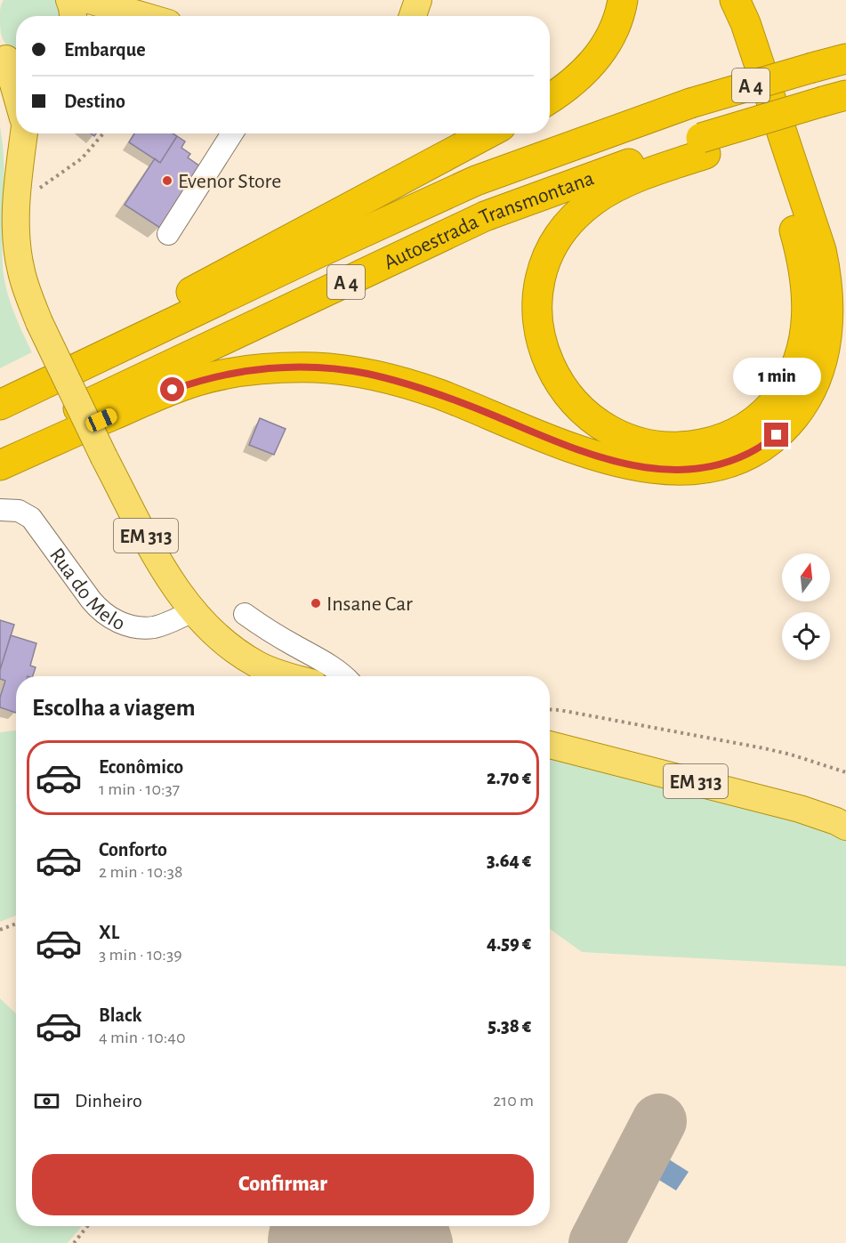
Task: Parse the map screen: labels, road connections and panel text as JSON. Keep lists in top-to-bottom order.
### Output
{
  "streets": {
    "highway": ["A 4", "Autoestrada Transmontana"],
    "main road": ["EM 313"],
    "street": ["Rua do Melo"]
  },
  "crossings": [
    ["EM 313", "Rua do Melo"]
  ],
  "places": ["Evenor Store", "Insane Car"],
  "north": "top",
  "page": {
    "banner": ["Embarque", "Destino"],
    "bubble": "1 min",
    "heading": "Escolha a viagem",
    "list": [
      {
        "name": "Econômico",
        "note": "1 min · 10:37",
        "value": "2.70 €"
      },
      {
        "name": "Conforto",
        "note": "2 min · 10:38",
        "value": "3.64 €"
      },
      {
        "name": "XL",
        "note": "3 min · 10:39",
        "value": "4.59 €"
      },
      {
        "name": "Black",
        "note": "4 min · 10:40",
        "value": "5.38 €"
      }
    ],
    "pay": ["Dinheiro", "210 m"],
    "buttons": "Confirmar"
  }
}
